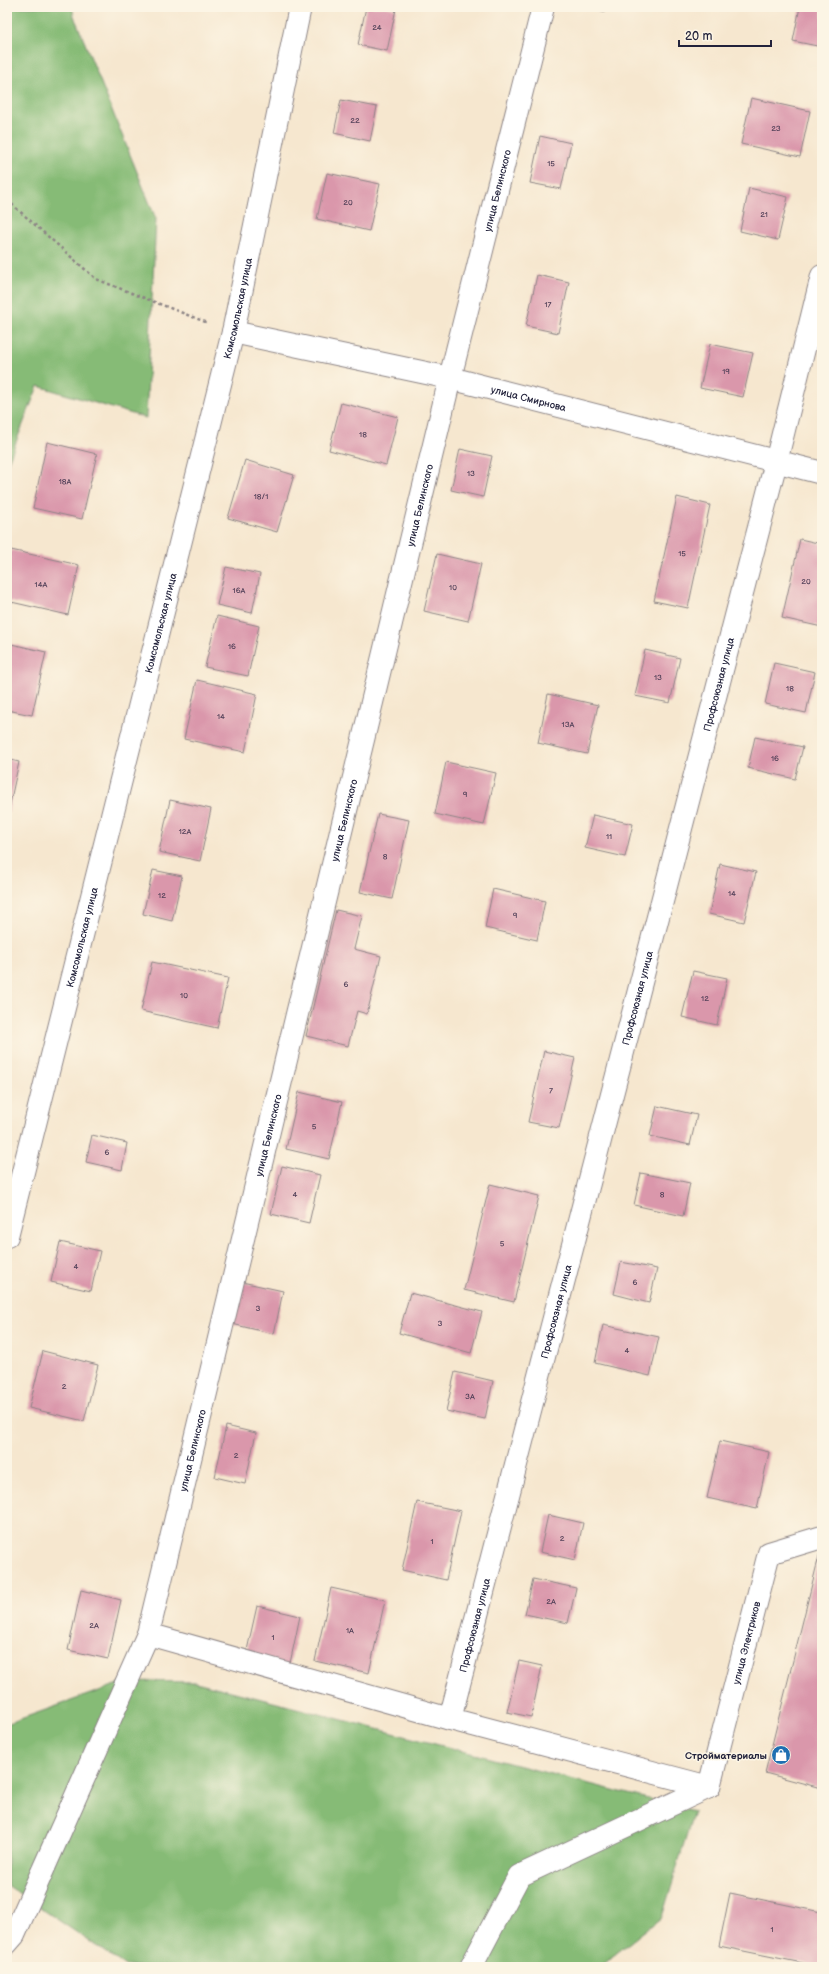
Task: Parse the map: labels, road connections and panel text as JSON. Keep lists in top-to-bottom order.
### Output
{
  "streets": {
    "street": [
      "улица Белинского",
      "Комсомольская улица",
      "улица Смирнова",
      "Профсоюзная улица",
      "улица Электриков"
    ]
  },
  "crossings": [
    ["улица Белинского", "улица Смирнова"],
    ["Комсомольская улица", "улица Смирнова"],
    ["улица Смирнова", "Профсоюзная улица"]
  ],
  "places": {
    "shop": ["Стройматериалы"]
  },
  "house_numbers": [
    "24",
    "22",
    "23",
    "15",
    "20",
    "21",
    "17",
    "19",
    "18",
    "13",
    "18А",
    "18/1",
    "15",
    "20",
    "14А",
    "10",
    "16А",
    "16",
    "13",
    "18",
    "14",
    "13А",
    "16",
    "9",
    "12А",
    "11",
    "8",
    "14",
    "12",
    "9",
    "6",
    "10",
    "12",
    "7",
    "5",
    "6",
    "4",
    "8",
    "5",
    "4",
    "6",
    "3",
    "3",
    "4",
    "2",
    "3А",
    "2",
    "2",
    "1",
    "2А",
    "2А",
    "1А",
    "1",
    "1"
  ],
  "scale_bar": "20 m"
}
